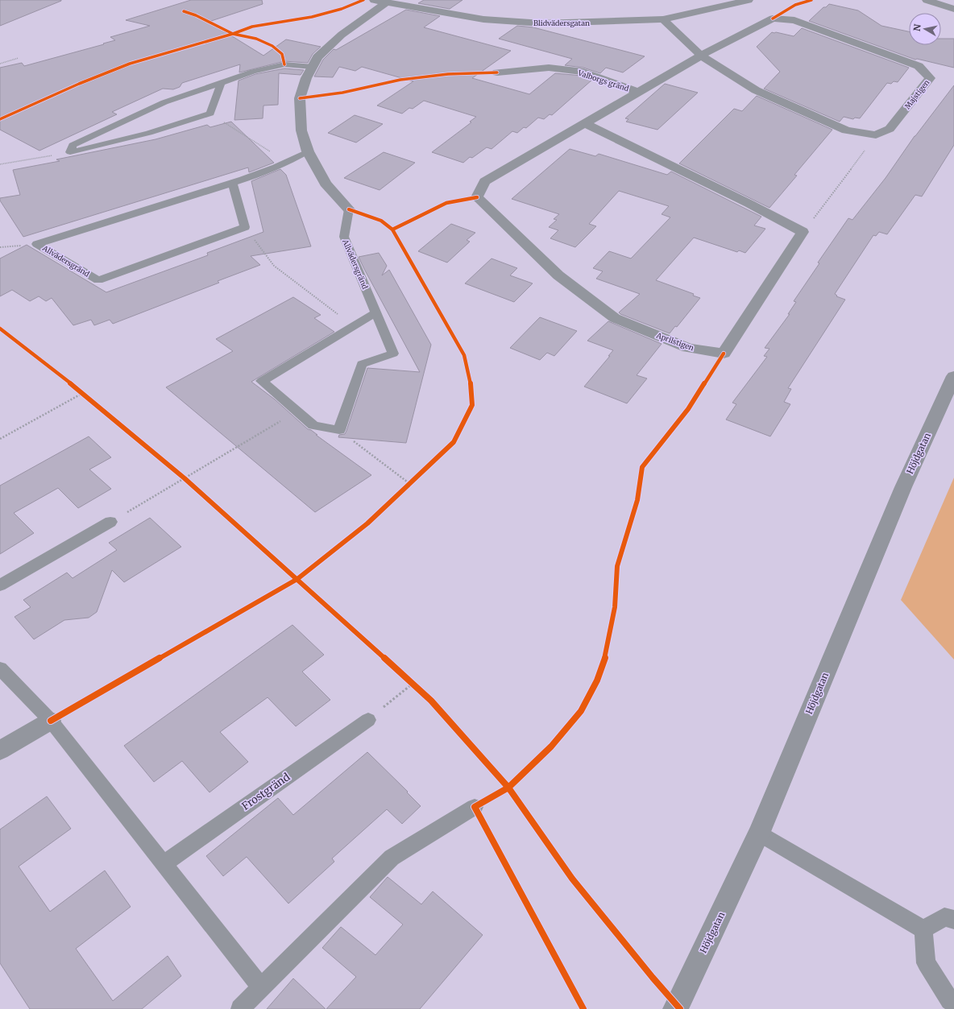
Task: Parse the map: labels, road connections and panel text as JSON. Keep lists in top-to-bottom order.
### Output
{
  "streets": {
    "street": [
      "Blidvädersgatan",
      "Valborgs gränd",
      "Majstigen",
      "Allvädersgränd",
      "Aprilstigen",
      "Höjdgatan"
    ],
    "lane": ["Frostgränd"]
  },
  "crossings": [
    ["Blidvädersgatan", "Allvädersgränd"],
    ["Valborgs gränd", "Majstigen"],
    ["Valborgs gränd", "Aprilstigen"]
  ],
  "north": "left"
}
